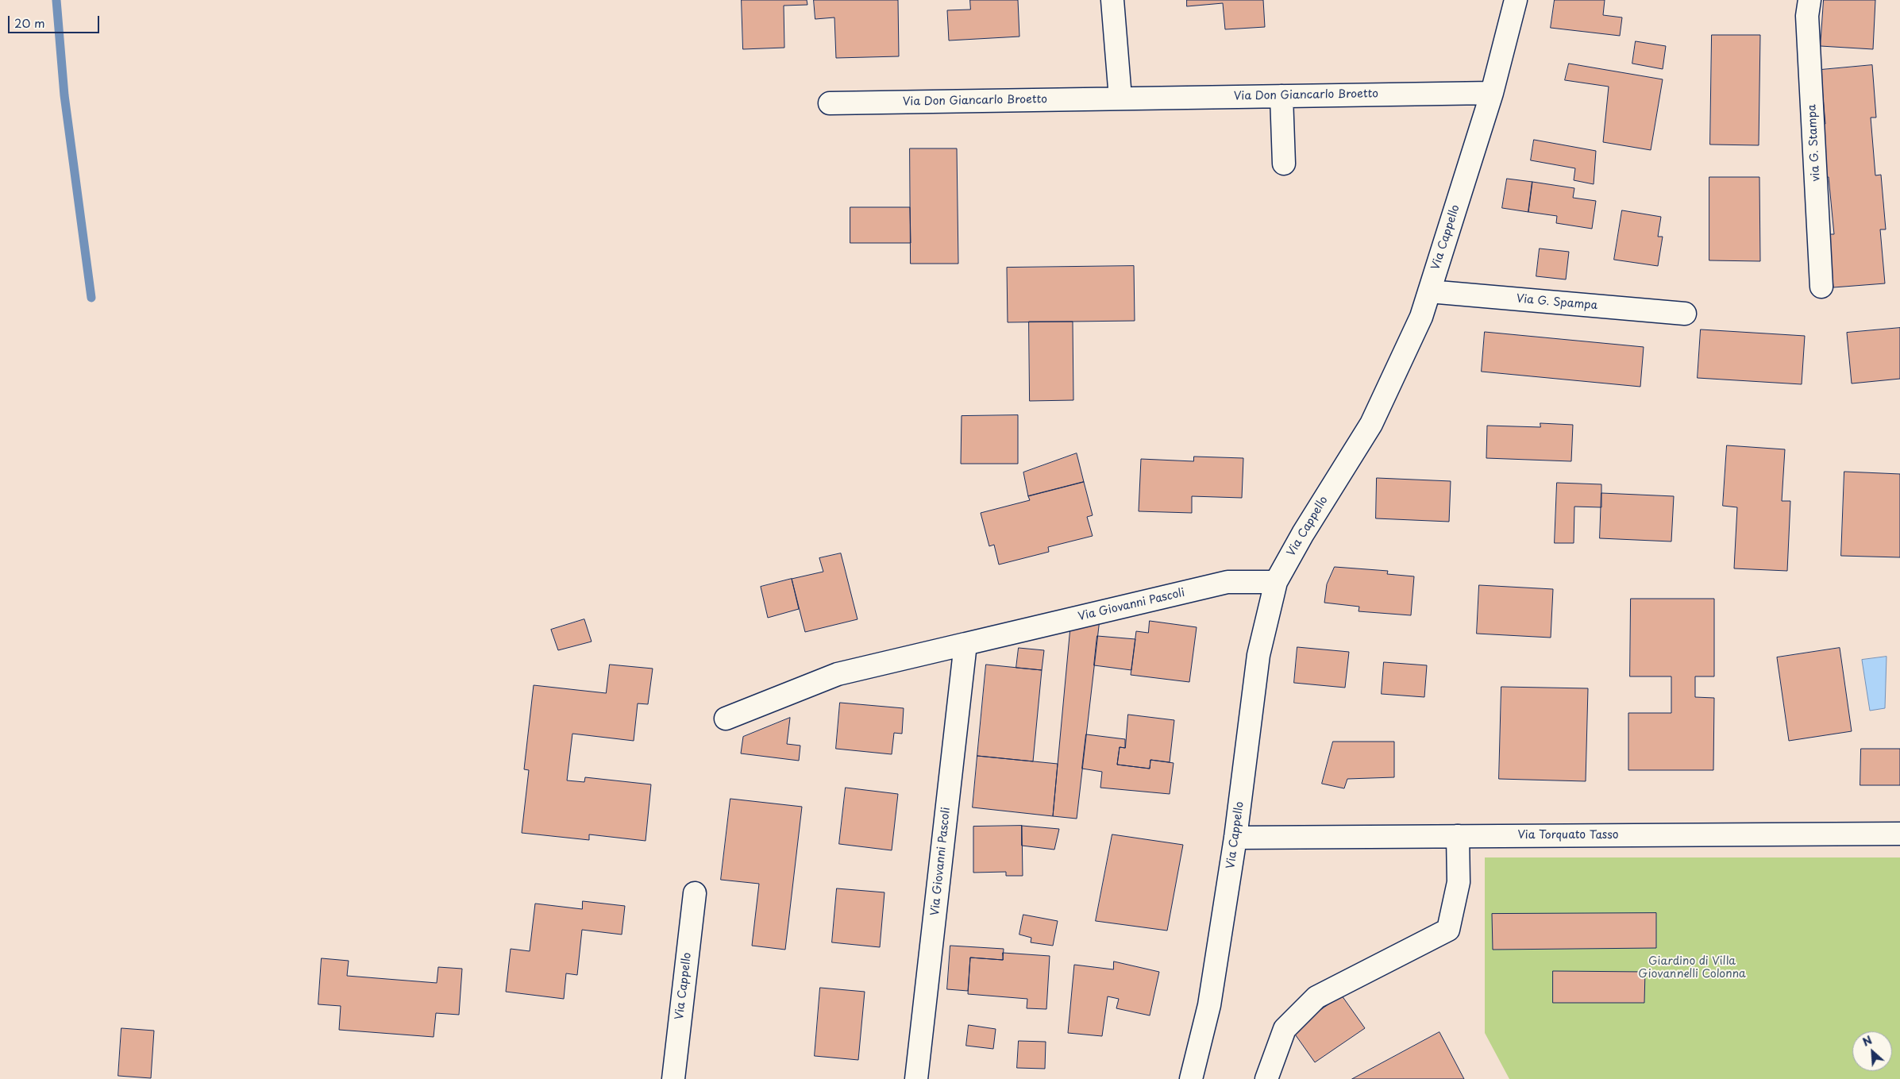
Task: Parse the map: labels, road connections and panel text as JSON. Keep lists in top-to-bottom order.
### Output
{
  "streets": {
    "street": [
      "Via Don Giancarlo Broetto",
      "via G. Stampa",
      "Via Cappello",
      "Via G. Spampa",
      "Via Giovanni Pascoli",
      "Via Torquato Tasso"
    ]
  },
  "crossings": [
    ["Via Don Giancarlo Broetto", "Via Cappello"],
    ["Via Cappello", "Via G. Spampa"],
    ["Via Cappello", "Via Giovanni Pascoli"],
    ["Via Cappello", "Via Torquato Tasso"]
  ],
  "parks": ["Giardino di Villa Giovannelli Colonna"],
  "scale_bar": "20 m",
  "north": "top left"
}
